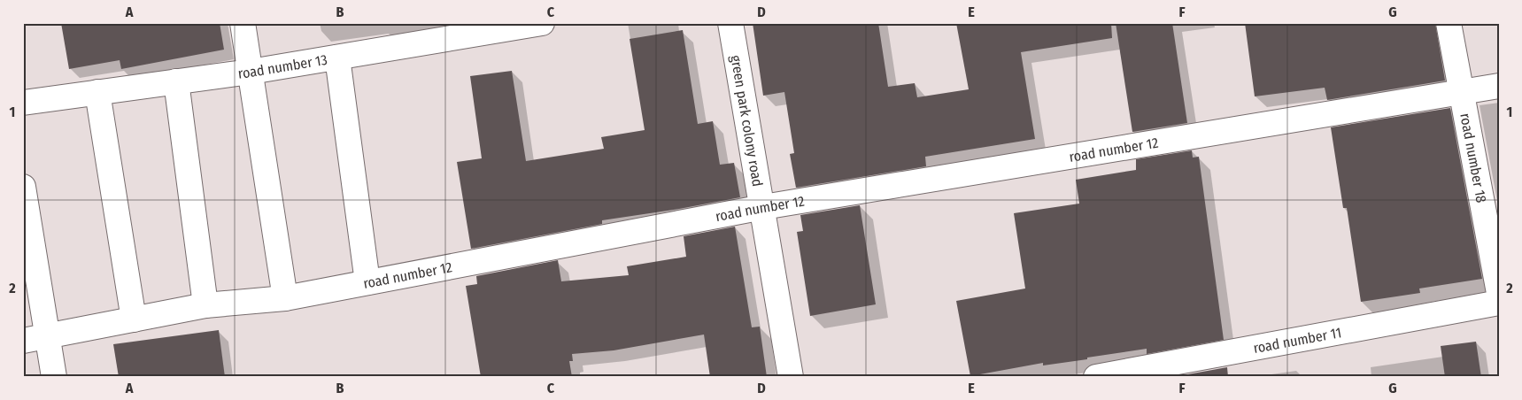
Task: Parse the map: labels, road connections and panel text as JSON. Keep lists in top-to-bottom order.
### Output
{
  "streets": {
    "street": [
      "road number 13",
      "green park colony road",
      "road number 12",
      "road number 18",
      "road number 11"
    ]
  },
  "crossings": [
    ["green park colony road", "road number 12"],
    ["road number 12", "road number 18"]
  ],
  "grid": {
    "columns": [
      "A",
      "B",
      "C",
      "D",
      "E",
      "F",
      "G"
    ],
    "rows": ["1", "2"]
  }
}
